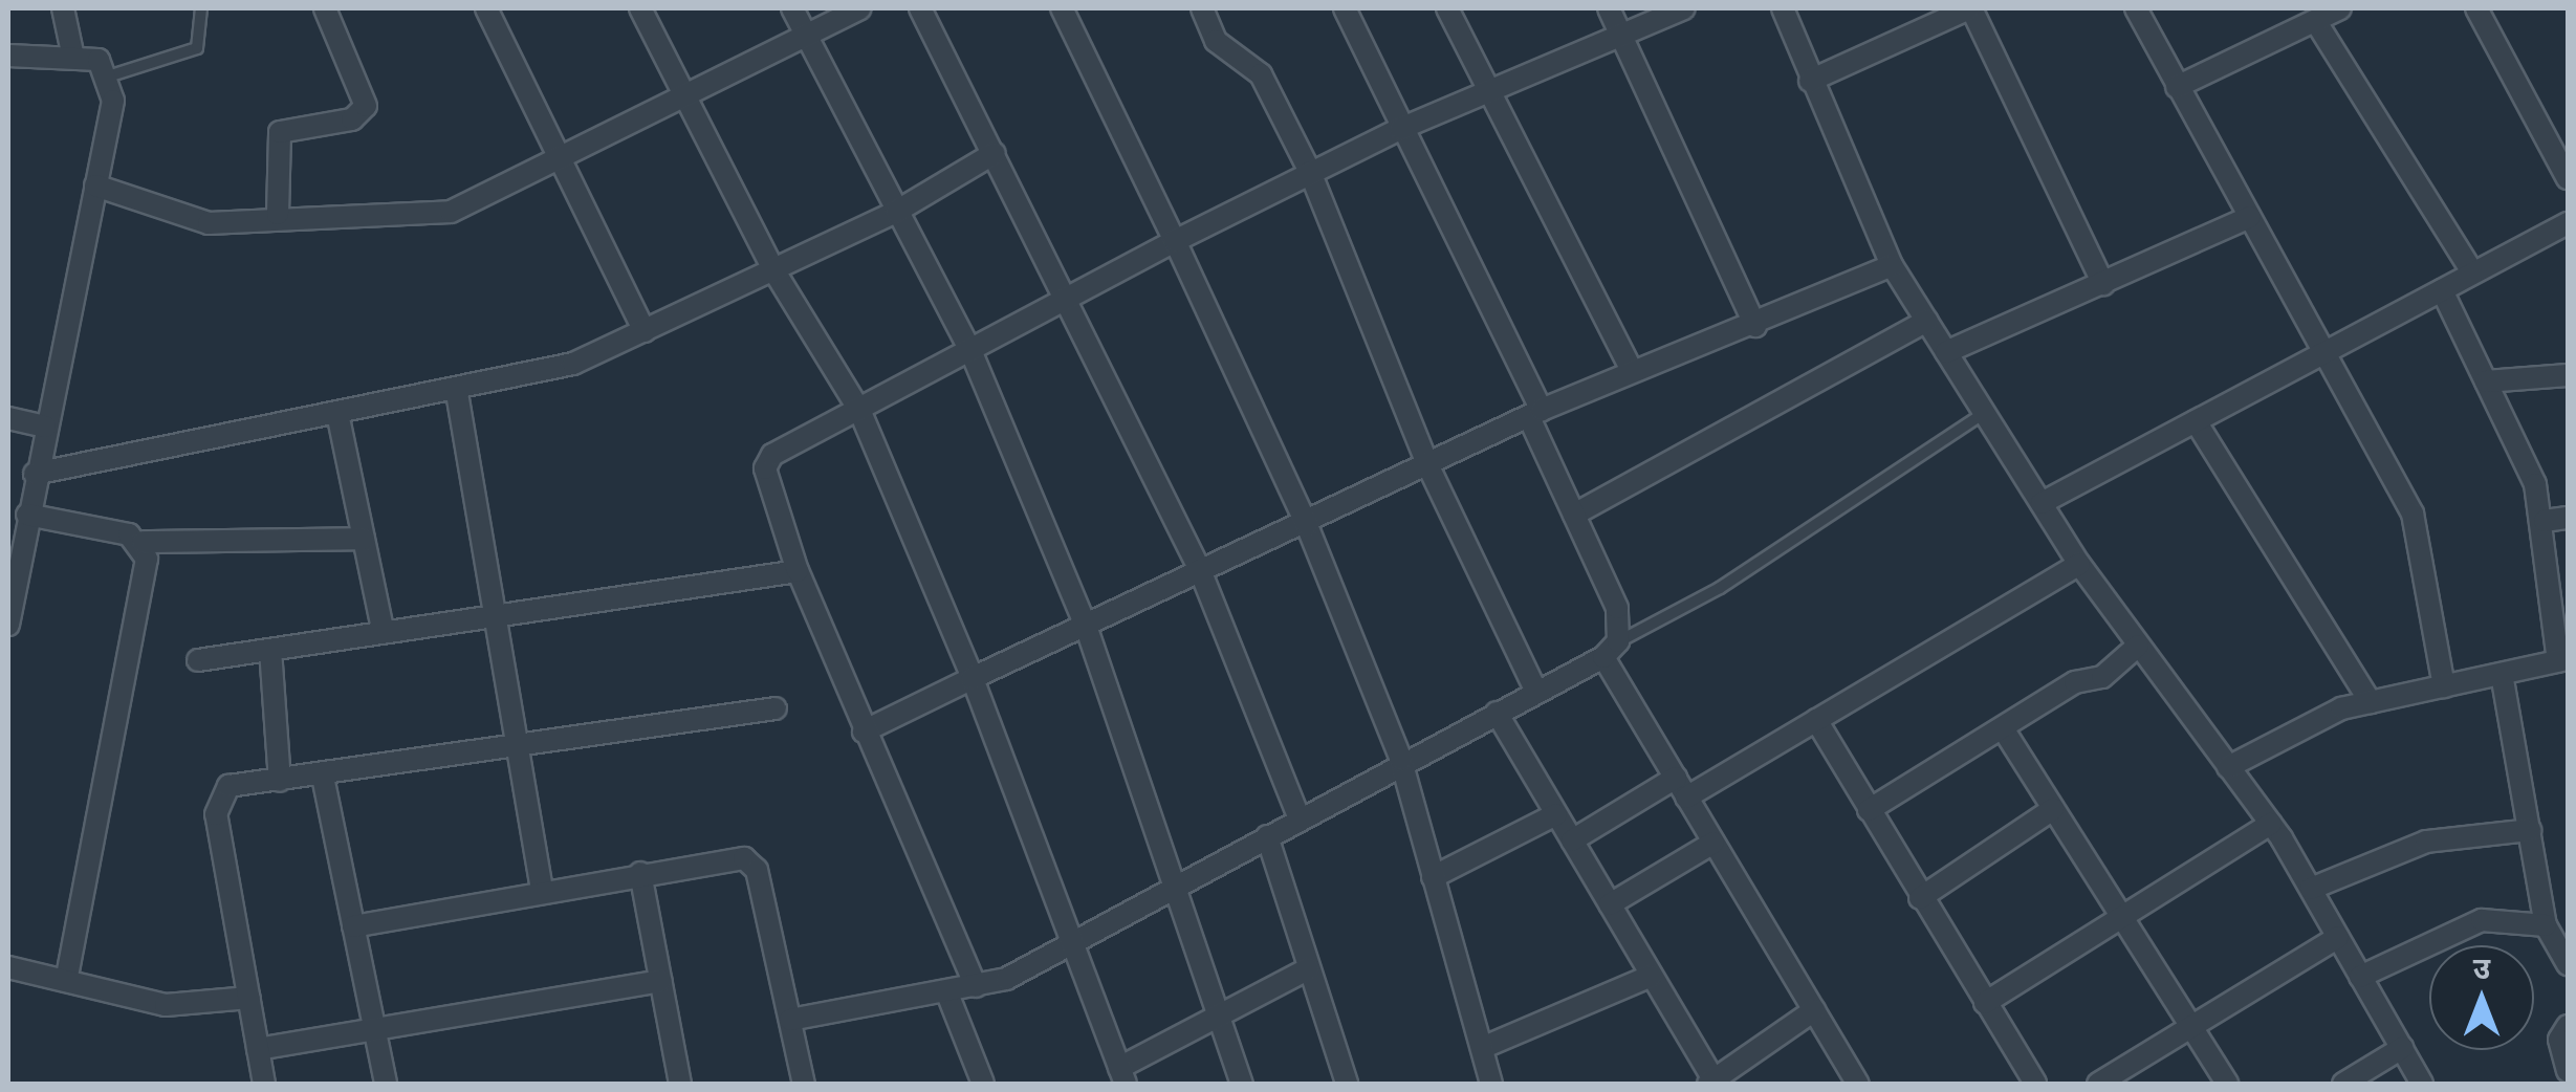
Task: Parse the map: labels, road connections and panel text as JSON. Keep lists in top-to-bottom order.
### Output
{
  "north": "top"
}
